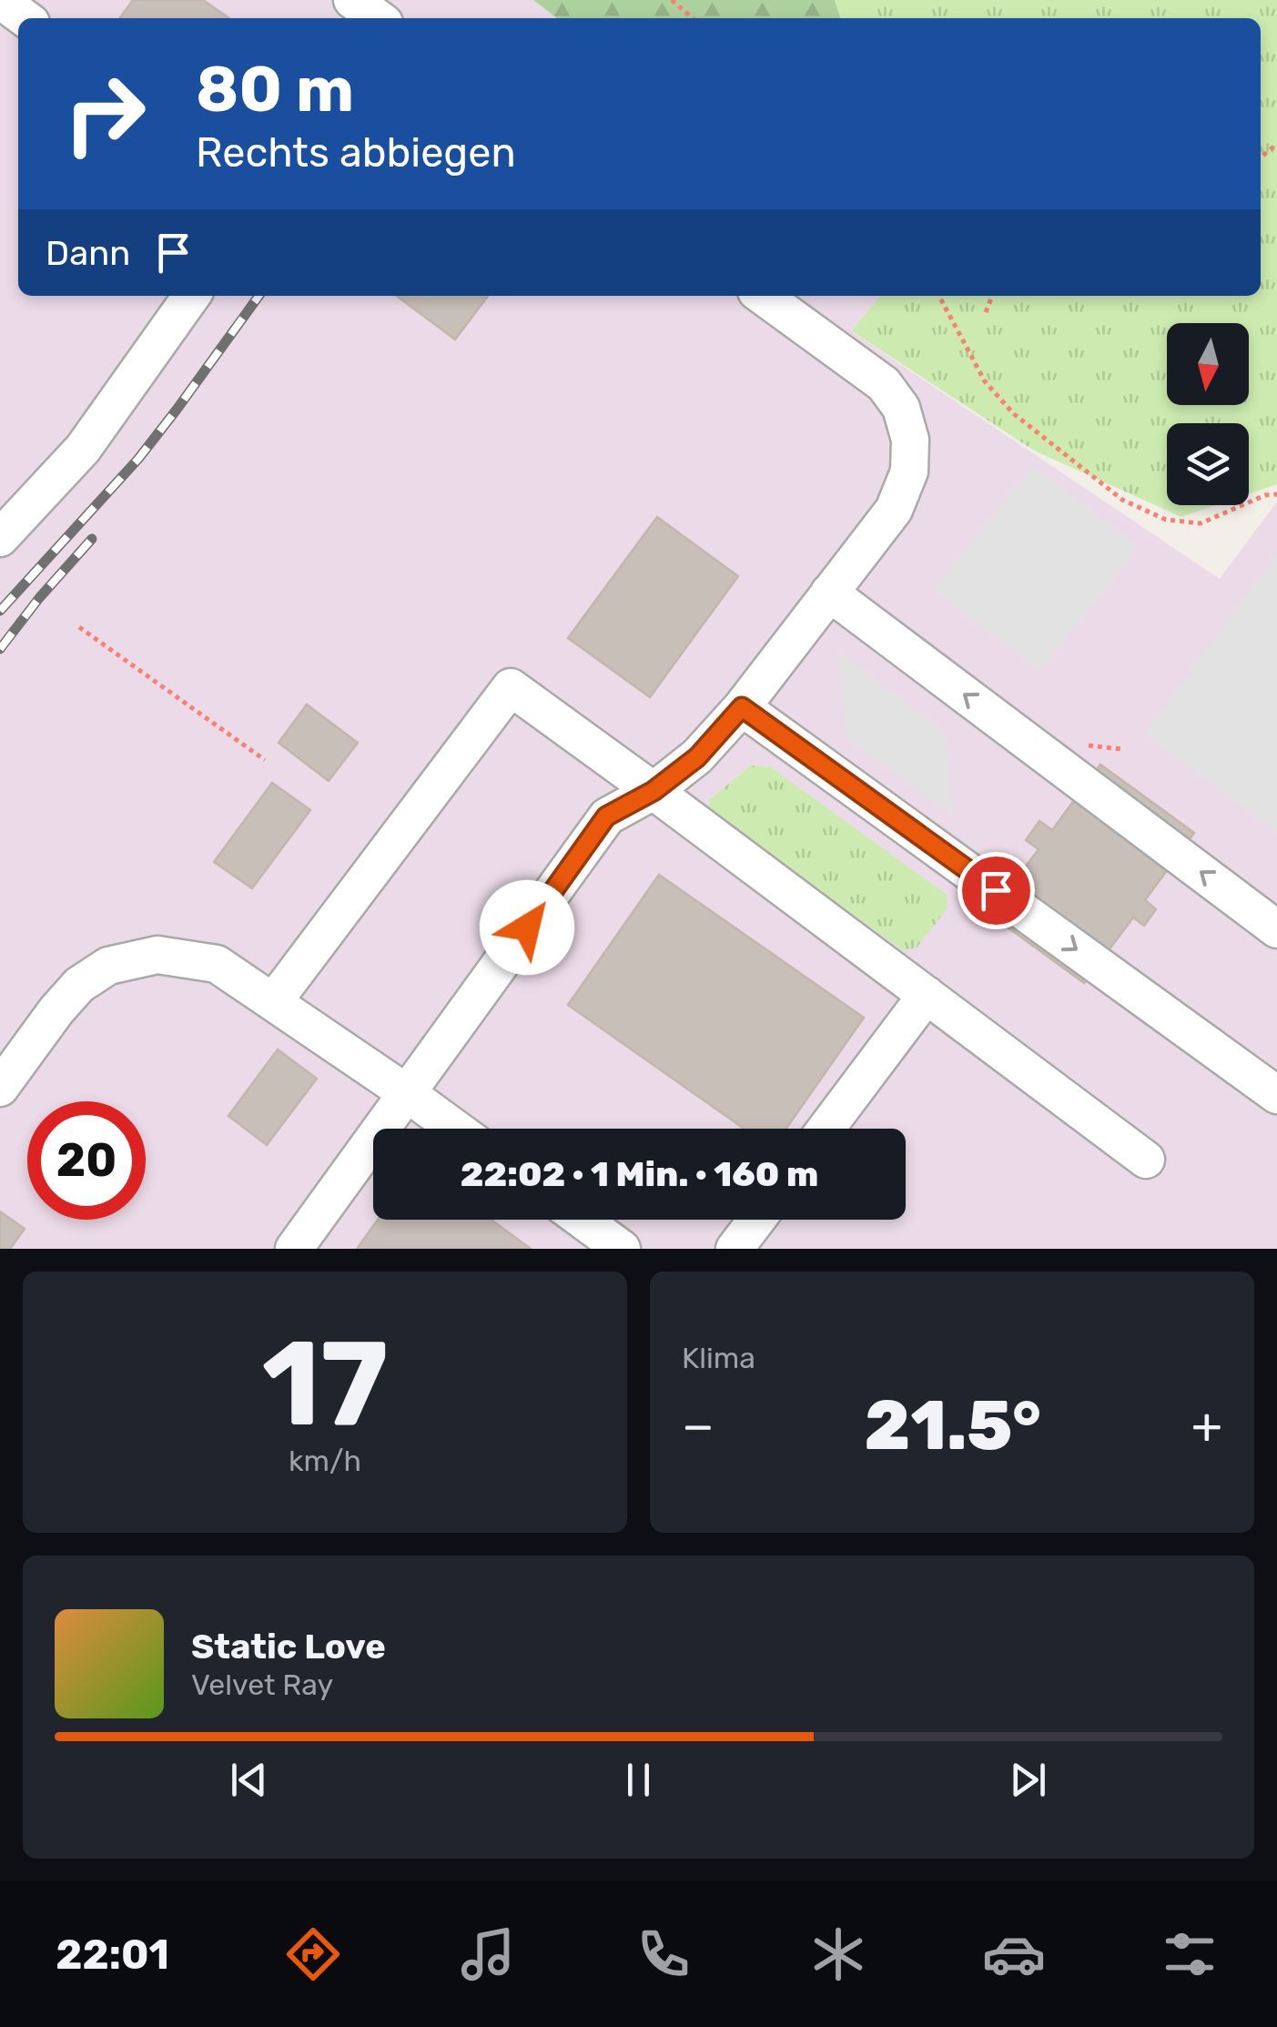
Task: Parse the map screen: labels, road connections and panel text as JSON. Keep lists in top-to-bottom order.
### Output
{
  "north": "bottom",
  "page": {
    "turn": ["80 m", "Rechts abbiegen"],
    "then": "Dann",
    "limit": "20",
    "trip": "22:02 · 1 Min. · 160 m",
    "tile": [
      ["17", "km/h"],
      "Klima"
    ],
    "heat": ["−", "21.5°", "+"],
    "song": ["Static Love", "Velvet Ray"],
    "tabs": "22:01"
  }
}
